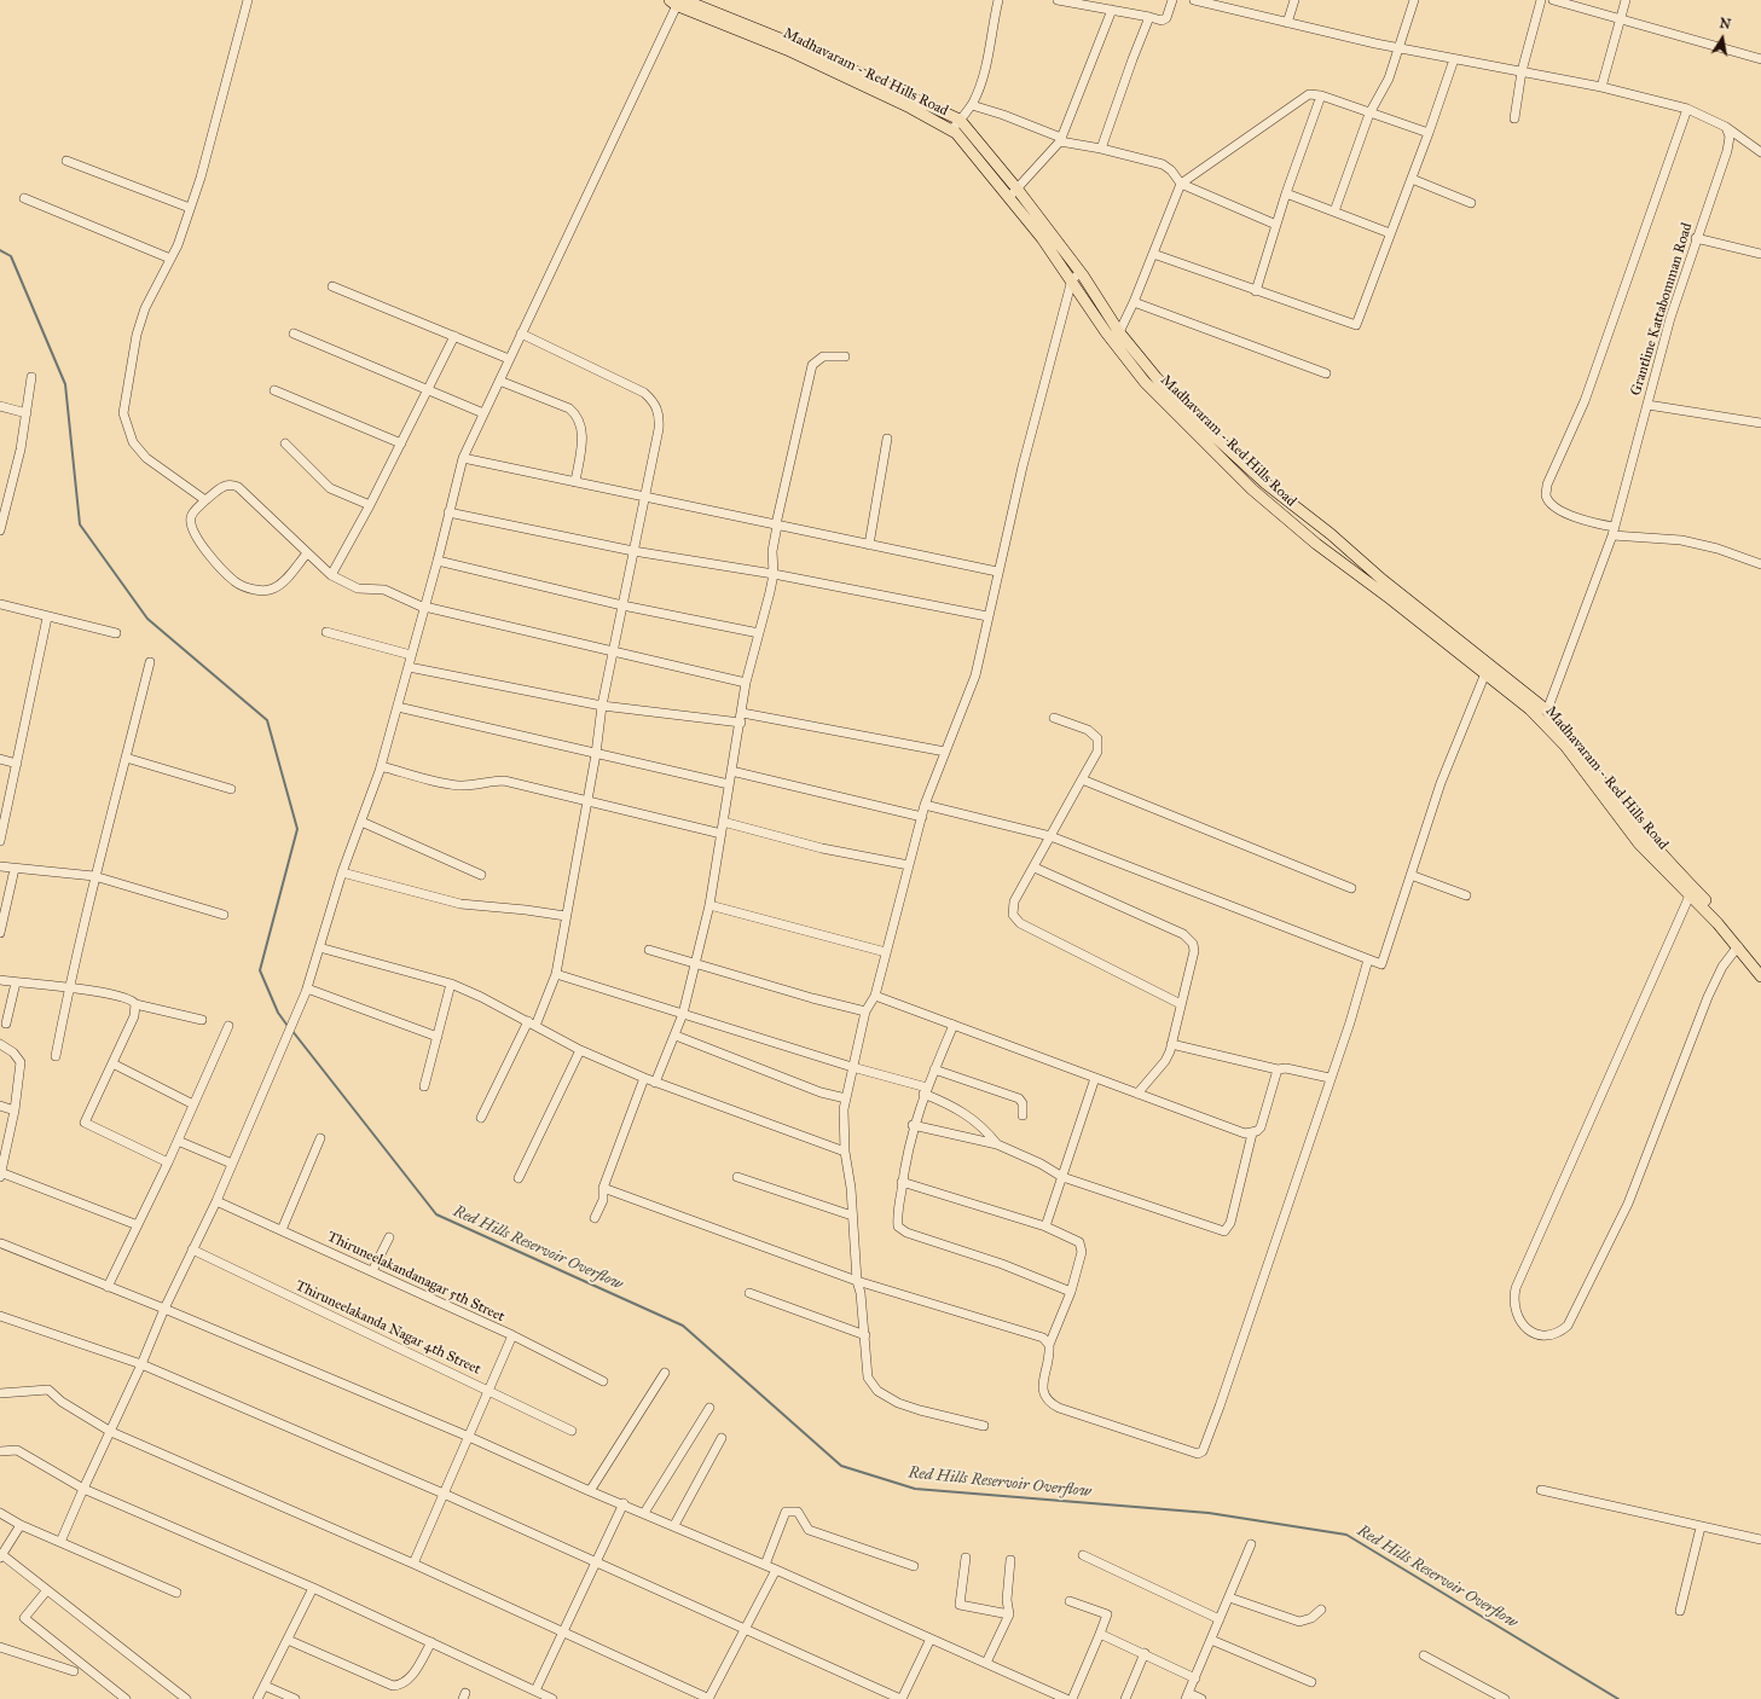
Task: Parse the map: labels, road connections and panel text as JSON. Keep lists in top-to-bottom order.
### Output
{
  "streets": {
    "main road": ["Madhavaram - Red Hills Road"],
    "street": ["Grantline Kattabomman Road", "Thiruneelakandanagar 5th Street", "Thiruneelakanda Nagar 4th Street"]
  },
  "crossings": [
    ["Madhavaram - Red Hills Road", "Grantline Kattabomman Road"]
  ],
  "water": ["Red Hills Reservoir Overflow"],
  "north": "top"
}
